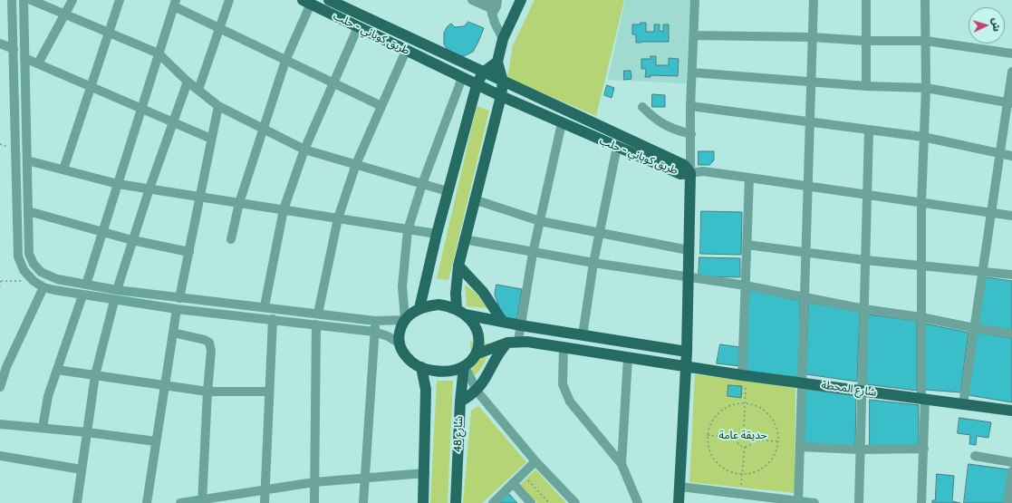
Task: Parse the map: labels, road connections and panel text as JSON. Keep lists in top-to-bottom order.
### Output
{
  "streets": {
    "main road": ["طريق كوباني - حلب", "شارع المحطة", "48 شارع"]
  },
  "parks": ["حديقة عامة"],
  "north": "right"
}
